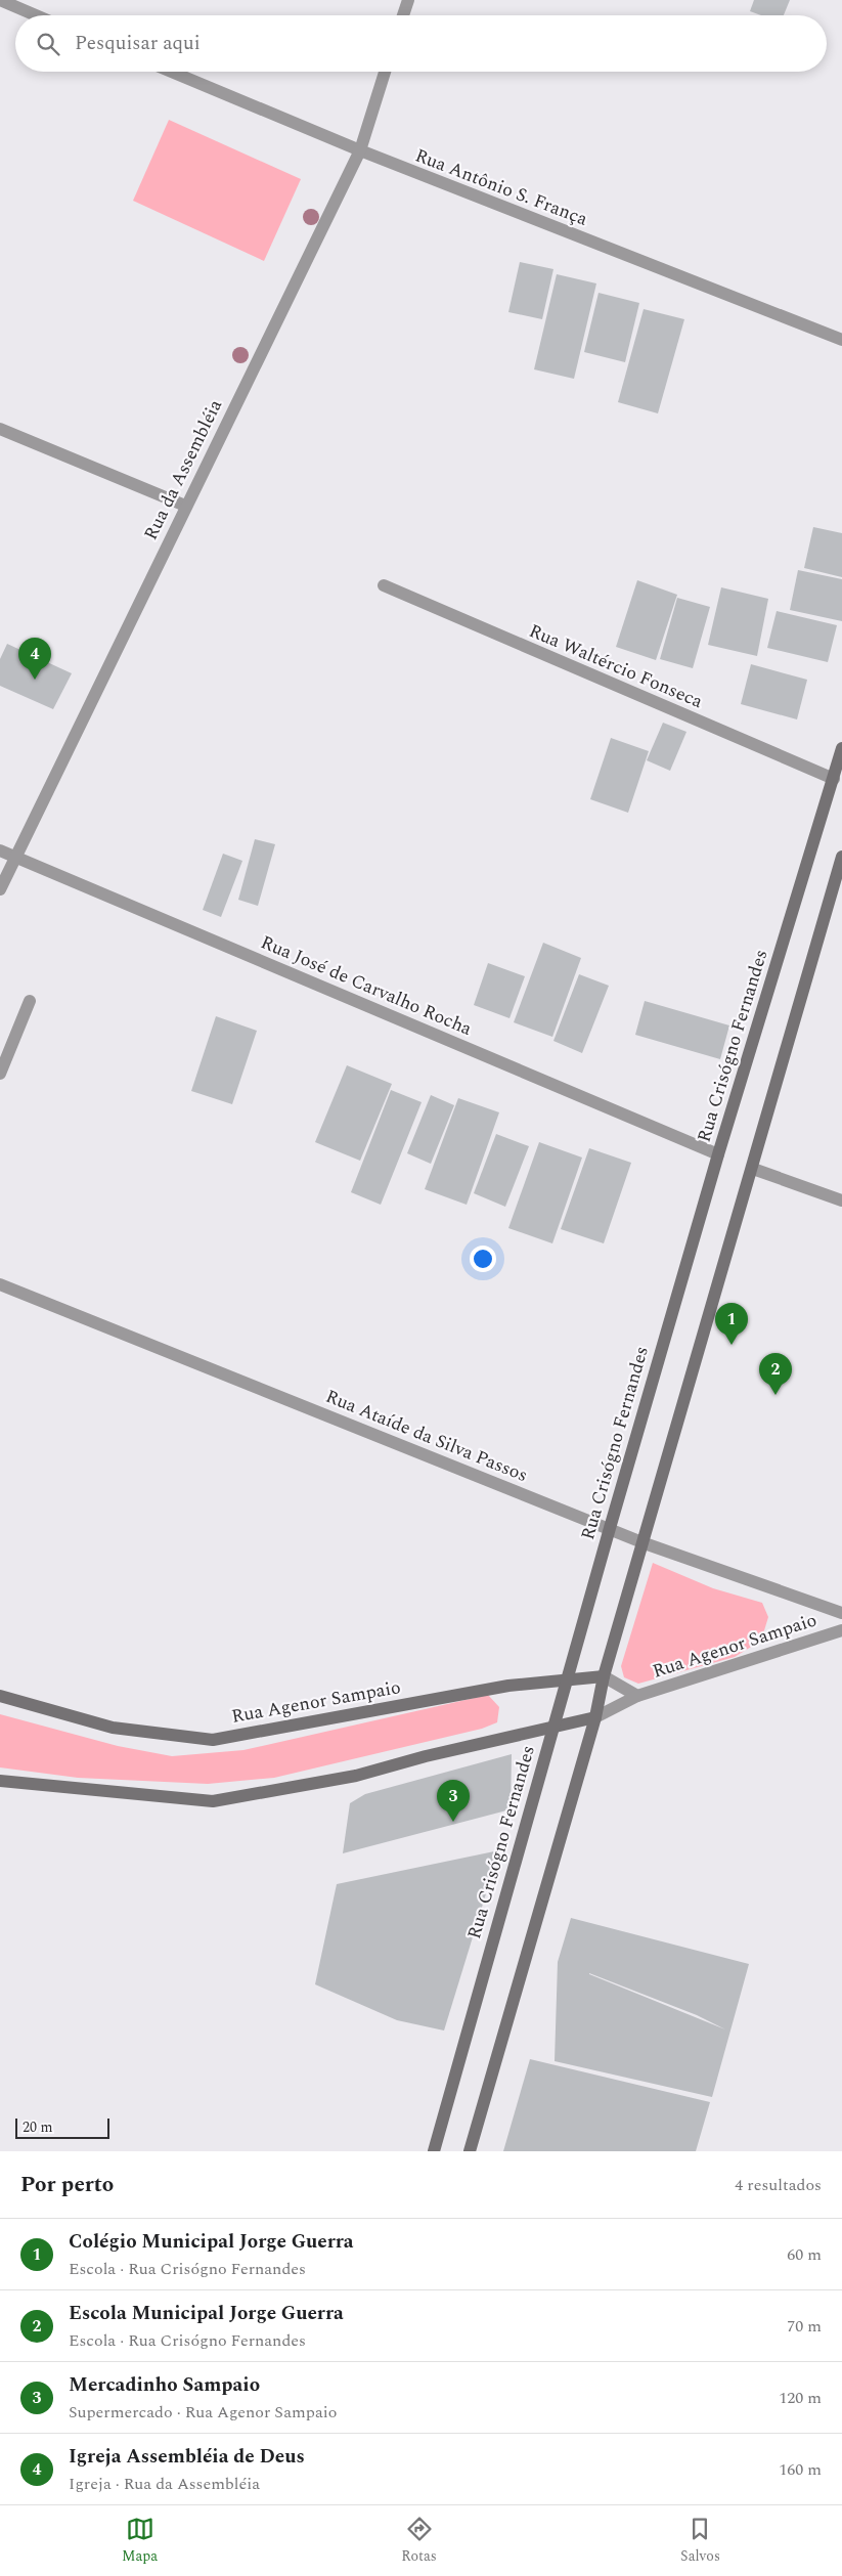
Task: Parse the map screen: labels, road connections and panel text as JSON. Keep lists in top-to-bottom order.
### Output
{
  "streets": {
    "street": [
      "Rua Antônio S. França",
      "Rua da Assembléia",
      "Rua Waltércio Fonseca",
      "Rua José de Carvalho Rocha",
      "Rua Crisógno Fernandes",
      "Rua Ataíde da Silva Passos",
      "Rua Agenor Sampaio"
    ]
  },
  "crossings": [
    ["Rua Antônio S. França", "Rua da Assembléia"],
    ["Rua da Assembléia", "Rua José de Carvalho Rocha"],
    ["Rua Waltércio Fonseca", "Rua Crisógno Fernandes"],
    ["Rua José de Carvalho Rocha", "Rua Crisógno Fernandes"],
    ["Rua Crisógno Fernandes", "Rua Ataíde da Silva Passos"],
    ["Rua Crisógno Fernandes", "Rua Agenor Sampaio"]
  ],
  "scale_bar": "20 m",
  "page": {
    "search": "Pesquisar aqui",
    "pins": [
      "4",
      "1",
      "2",
      "3"
    ],
    "scale": "20 m",
    "heading": ["Por perto", "4 resultados"],
    "list": [
      {
        "mark": "1",
        "name": "Colégio Municipal Jorge Guerra",
        "note": "Escola · Rua Crisógno Fernandes",
        "value": "60 m"
      },
      {
        "mark": "2",
        "name": "Escola Municipal Jorge Guerra",
        "note": "Escola · Rua Crisógno Fernandes",
        "value": "70 m"
      },
      {
        "mark": "3",
        "name": "Mercadinho Sampaio",
        "note": "Supermercado · Rua Agenor Sampaio",
        "value": "120 m"
      },
      {
        "mark": "4",
        "name": "Igreja Assembléia de Deus",
        "note": "Igreja · Rua da Assembléia",
        "value": "160 m"
      }
    ],
    "nav": ["Mapa", "Rotas", "Salvos"]
  }
}
